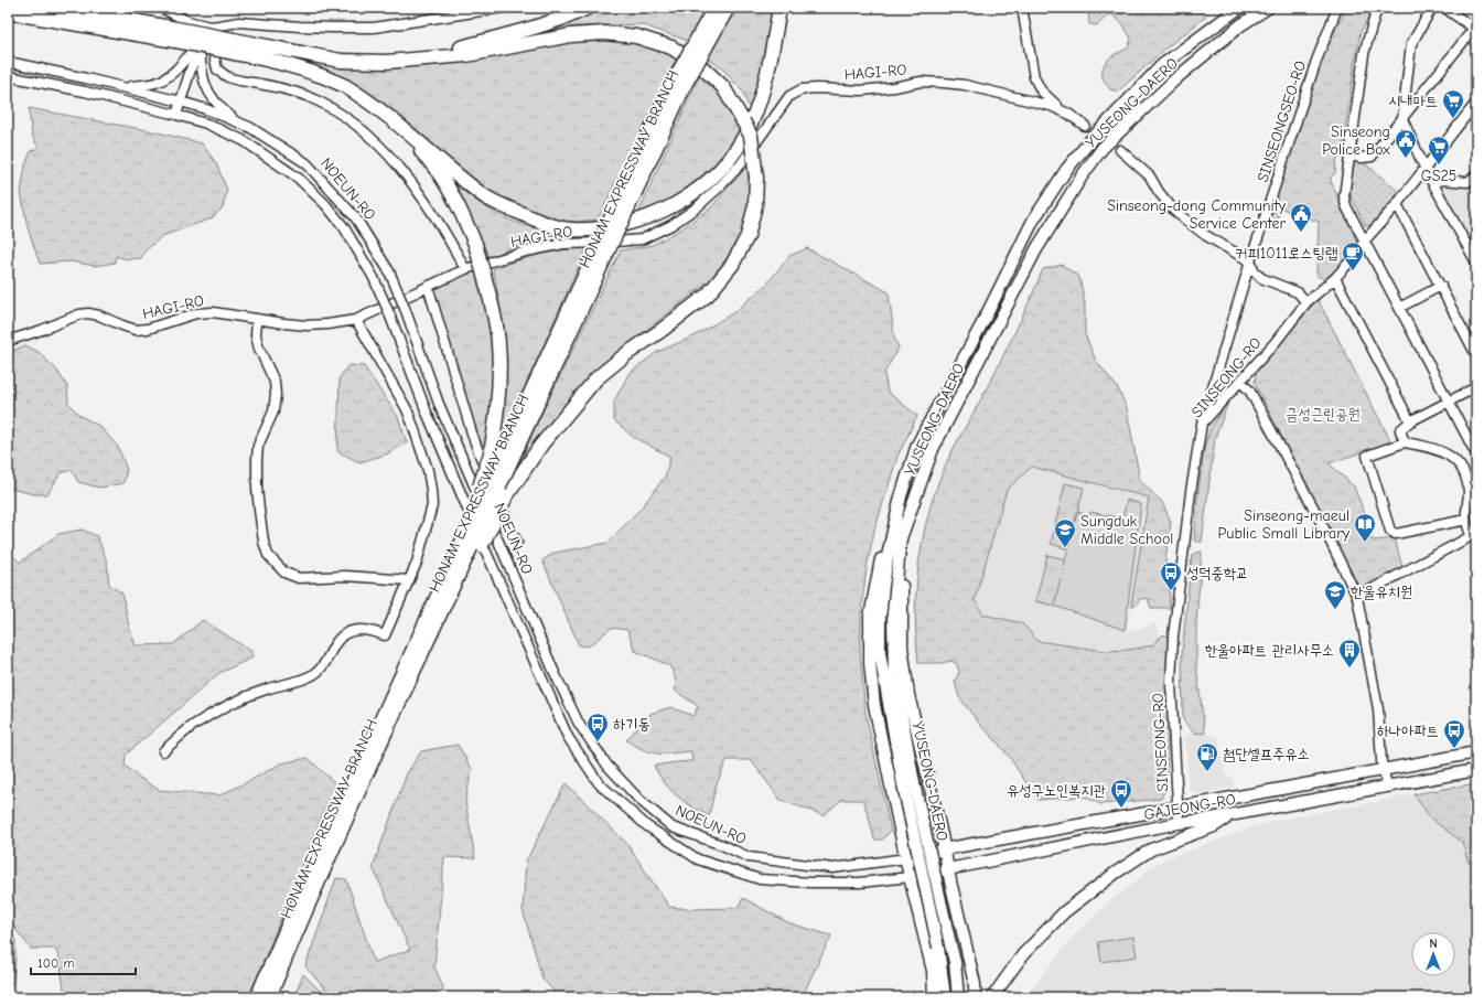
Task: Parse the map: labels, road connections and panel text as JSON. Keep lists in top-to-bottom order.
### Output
{
  "streets": {
    "highway": ["HONAM EXPRESSWAY BRANCH"],
    "main road": ["YUSEONG-DAERO", "NOEUN-RO", "GAJEONG-RO"],
    "street": ["HAGI-RO", "SINSEONGSEO-RO", "SINSEONG-RO"]
  },
  "crossings": [
    ["SINSEONGSEO-RO", "SINSEONG-RO"],
    ["NOEUN-RO", "GAJEONG-RO"],
    ["SINSEONG-RO", "GAJEONG-RO"]
  ],
  "parks": ["금성근린공원"],
  "places": {
    "supermarket": ["시내마트", "GS25"],
    "public building": ["Sinseong Police Box", "Sinseong-dong Community Service Center"],
    "cafe": ["커피1011로스팅랩"],
    "library": ["Sinseong-maeul Public Small Library"],
    "school or university": ["Sungduk Middle School", "한울유치원"],
    "bus stop": [
      "성덕중학교",
      "하기동",
      "하나아파트",
      "유성구노인복지관"
    ],
    "building": ["한울아파트 관리사무소"],
    "fuel station": ["첨단셀프주유소"]
  },
  "scale_bar": "100 m",
  "north": "top"
}
